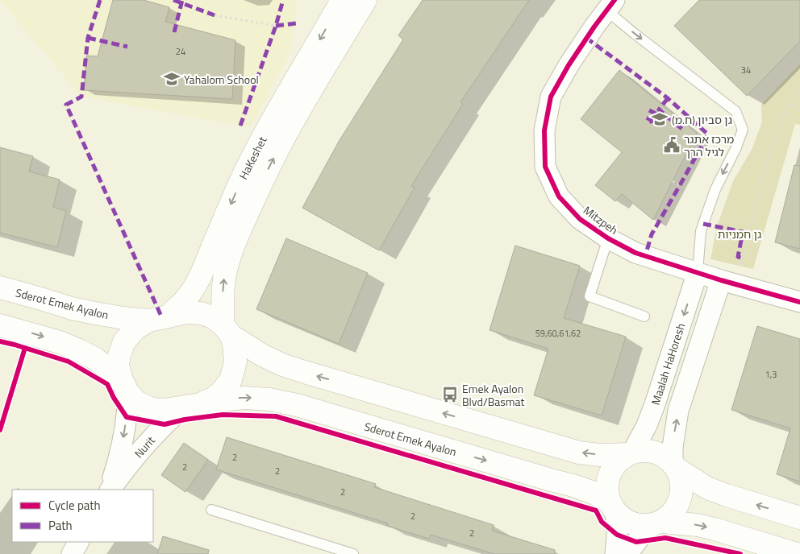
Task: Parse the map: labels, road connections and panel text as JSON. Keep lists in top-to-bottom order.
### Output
{
  "streets": {
    "main road": ["HaKeshet", "Sderot Emek Ayalon"],
    "street": ["Mitzpeh", "Maalah HaHoresh", "Nurit"]
  },
  "crossings": [
    ["HaKeshet", "Sderot Emek Ayalon"],
    ["HaKeshet", "Nurit"],
    ["Mitzpeh", "Maalah HaHoresh"],
    ["Sderot Emek Ayalon", "Maalah HaHoresh"],
    ["Sderot Emek Ayalon", "Nurit"]
  ],
  "one_way": ["Nurit"],
  "parks": ["גן חמניות"],
  "places": {
    "school or university": ["Yahalom School", "גן סביון (ח.מ)"],
    "public building": ["מרכז אתגר לגיל הרך"],
    "bus stop": ["Emek Ayalon Blvd/Basmat"]
  },
  "house_numbers": [
    "24",
    "34",
    "59,60,61,62",
    "1,3",
    "2",
    "2",
    "2",
    "2",
    "2",
    "2"
  ],
  "legend": ["Cycle path", "Path"]
}
